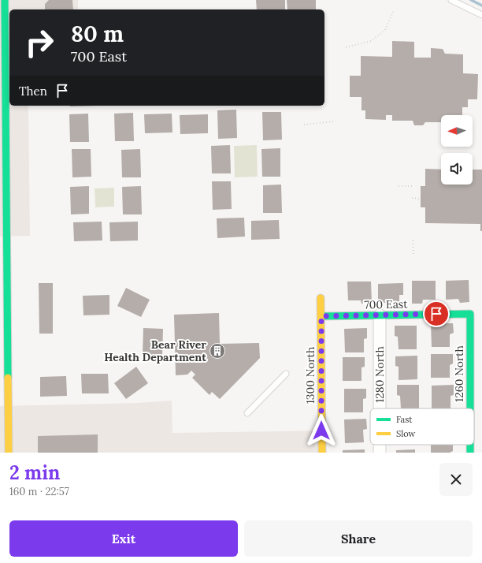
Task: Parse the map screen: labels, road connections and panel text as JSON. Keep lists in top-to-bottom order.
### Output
{
  "streets": {
    "main road": ["700 East", "1260 North", "1300 North"],
    "street": ["1280 North"]
  },
  "crossings": [
    ["700 East", "1260 North"],
    ["700 East", "1280 North"],
    ["700 East", "1300 North"]
  ],
  "places": {
    "building": ["Bear River Health Department"]
  },
  "legend": ["Fast", "Slow"],
  "north": "left",
  "page": {
    "turn": ["80 m", "700 East"],
    "then": "Then",
    "heading": ["2 min", "160 m · 22:57"],
    "buttons": ["Exit", "Share"]
  }
}
